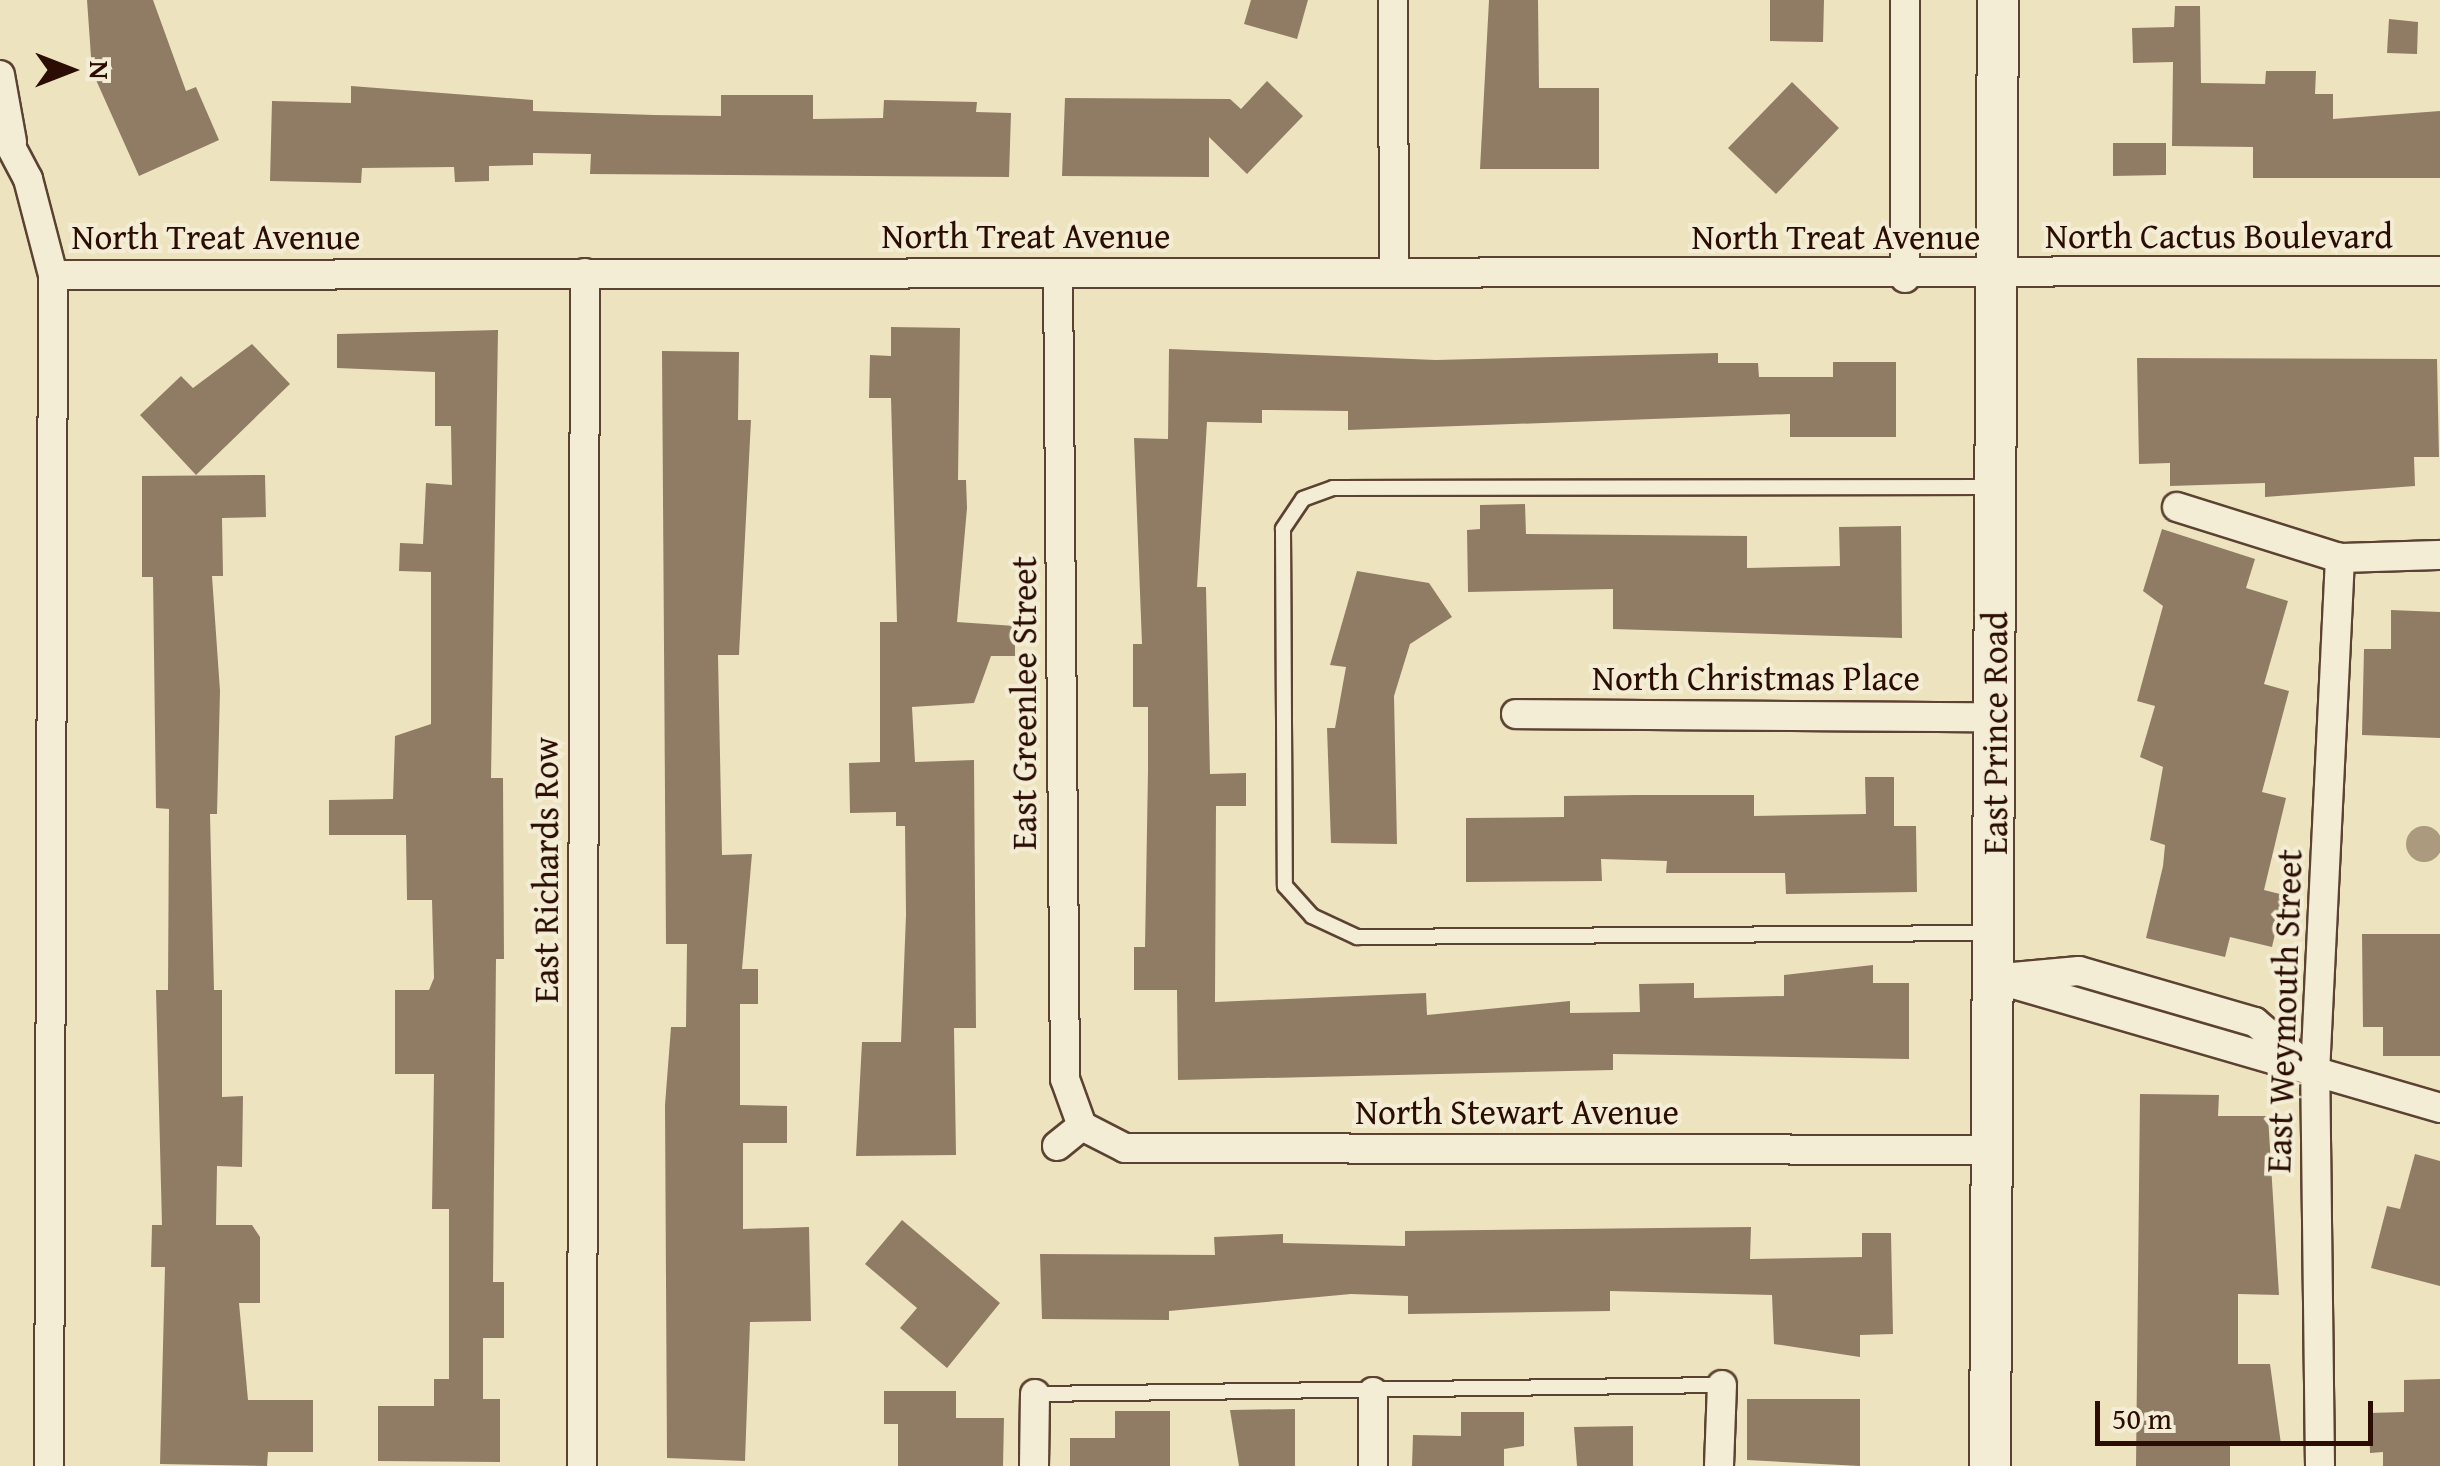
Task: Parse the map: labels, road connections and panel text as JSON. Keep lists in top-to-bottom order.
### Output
{
  "streets": {
    "main road": ["East Prince Road"],
    "street": [
      "North Treat Avenue",
      "North Cactus Boulevard",
      "North Christmas Place",
      "East Greenlee Street",
      "East Richards Row",
      "East Weymouth Street",
      "North Stewart Avenue"
    ]
  },
  "crossings": [
    ["North Treat Avenue", "North Cactus Boulevard"],
    ["North Treat Avenue", "East Greenlee Street"],
    ["North Treat Avenue", "East Prince Road"],
    ["North Treat Avenue", "East Richards Row"],
    ["North Cactus Boulevard", "East Prince Road"],
    ["North Christmas Place", "East Prince Road"],
    ["East Greenlee Street", "North Stewart Avenue"],
    ["East Prince Road", "North Stewart Avenue"]
  ],
  "scale_bar": "50 m",
  "north": "right"
}
